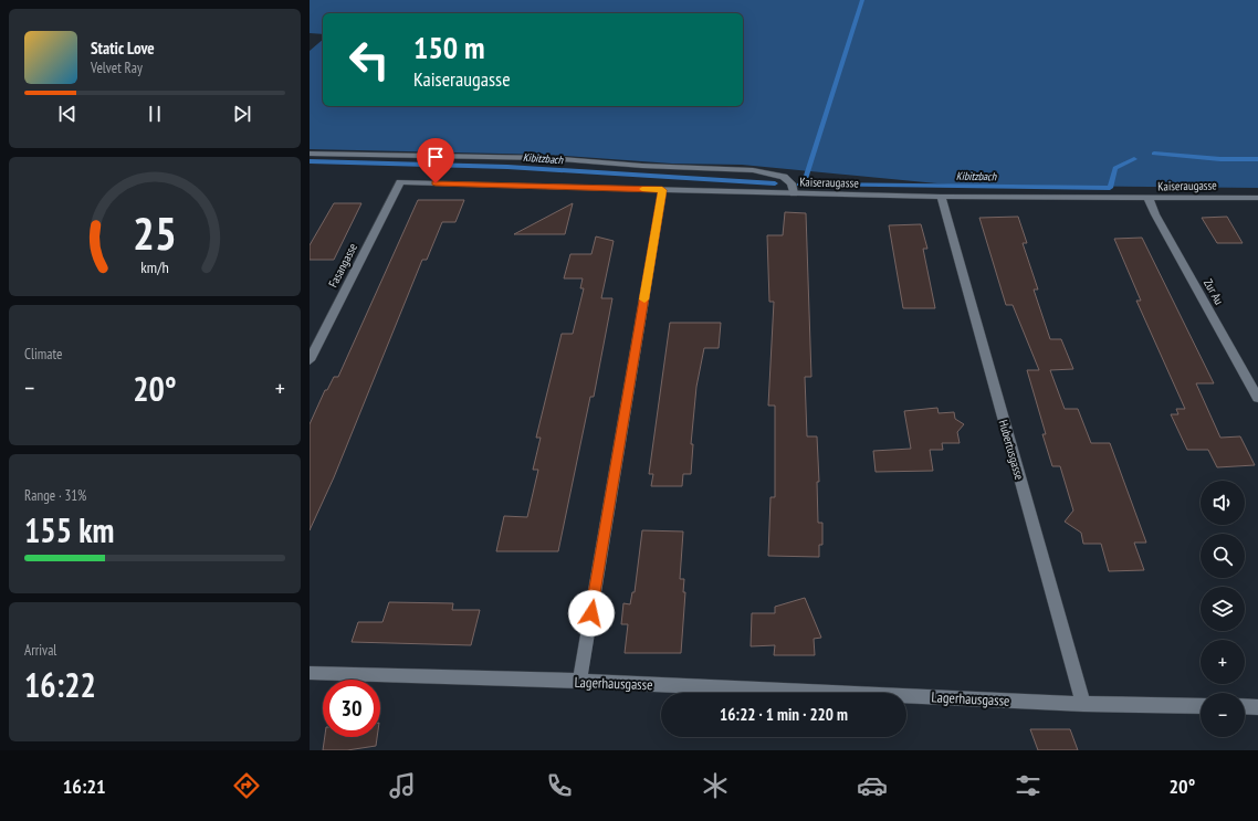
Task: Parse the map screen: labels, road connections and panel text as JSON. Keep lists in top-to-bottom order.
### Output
{
  "streets": {
    "street": [
      "Kaiseraugasse",
      "Fasangasse",
      "Zur Au",
      "Hubertusgasse",
      "Lagerhausgasse"
    ]
  },
  "crossings": [
    ["Kaiseraugasse", "Fasangasse"],
    ["Kaiseraugasse", "Zur Au"],
    ["Kaiseraugasse", "Hubertusgasse"],
    ["Hubertusgasse", "Lagerhausgasse"]
  ],
  "water": ["Kibitzbach"],
  "page": {
    "turn": ["150 m", "Kaiseraugasse"],
    "song": ["Static Love", "Velvet Ray"],
    "tile": [
      "Climate",
      ["Range · 31%", "155 km"],
      ["Arrival", "16:22"]
    ],
    "heat": ["−", "20°", "+"],
    "map_buttons": ["+", "−"],
    "limit": "30",
    "trip": "16:22 · 1 min · 220 m",
    "tabs": ["16:21", "20°"],
    "gauge": ["25", "km/h"]
  }
}
